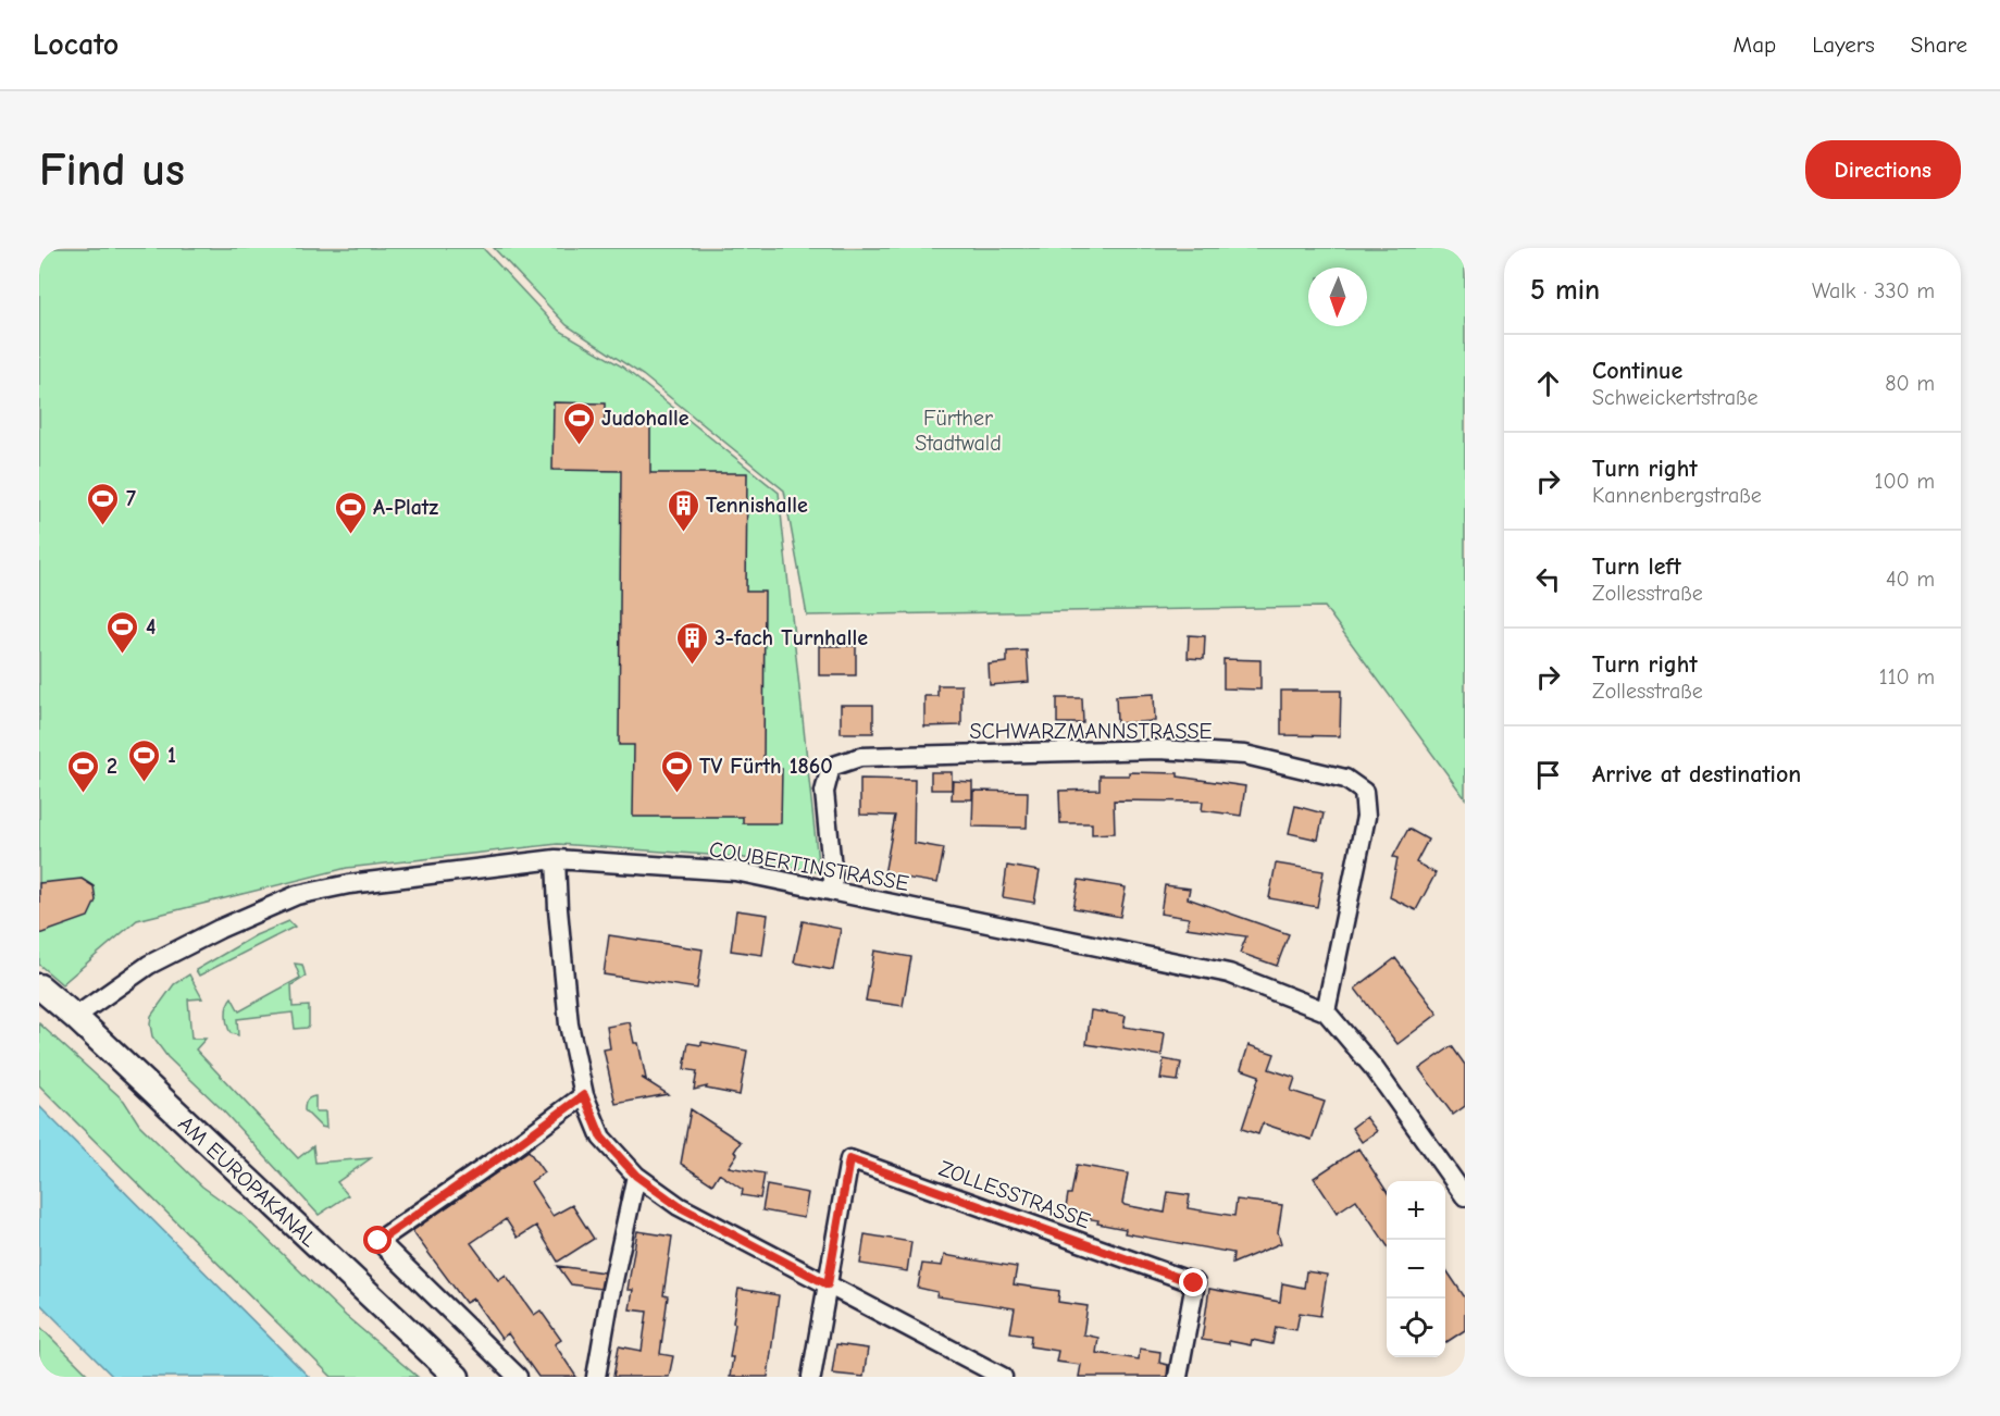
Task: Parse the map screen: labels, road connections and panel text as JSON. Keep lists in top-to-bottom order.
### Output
{
  "streets": {
    "main road": ["AM EUROPAKANAL"],
    "street": ["SCHWARZMANNSTRASSE", "COUBERTINSTRASSE", "ZOLLESSTRASSE"]
  },
  "crossings": [
    ["SCHWARZMANNSTRASSE", "COUBERTINSTRASSE"],
    ["COUBERTINSTRASSE", "AM EUROPAKANAL"]
  ],
  "parks": ["Fürther Stadtwald"],
  "places": {
    "sports": [
      "Judohalle",
      "7",
      "A-Platz",
      "4",
      "1",
      "2",
      "TV Fürth 1860"
    ],
    "building": ["Tennishalle", "3-fach Turnhalle"]
  },
  "north": "bottom",
  "page": {
    "header": "Locato",
    "nav": ["Map", "Layers", "Share"],
    "buttons": "Directions",
    "title": "Find us",
    "heading": ["5 min", "Walk · 330 m"],
    "list": [
      ["Continue", "Schweickertstraße", "80 m"],
      ["Turn right", "Kannenbergstraße", "100 m"],
      ["Turn left", "Zollesstraße", "40 m"],
      ["Turn right", "Zollesstraße", "110 m"],
      "Arrive at destination"
    ],
    "map_buttons": ["+", "−"]
  }
}
